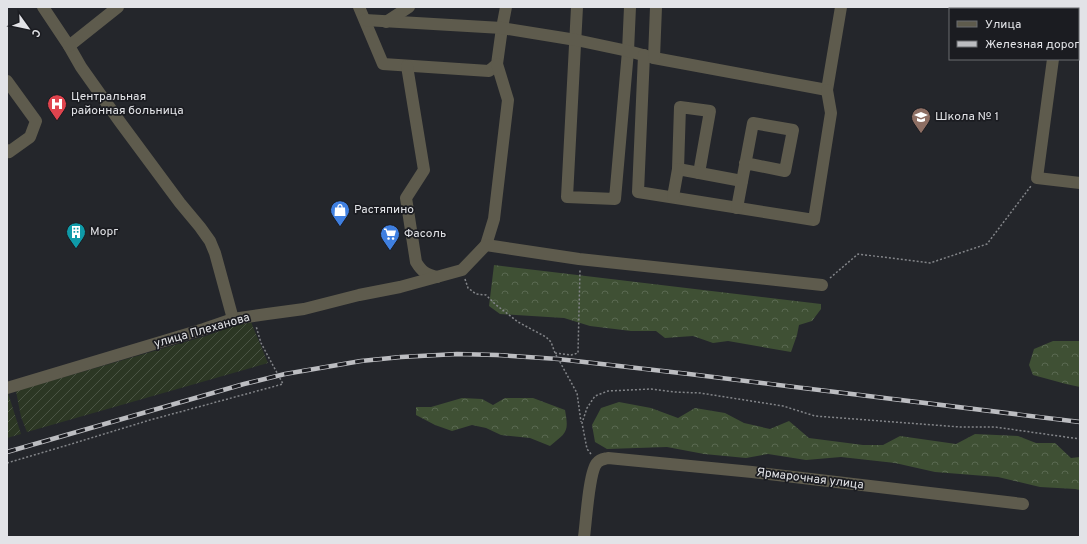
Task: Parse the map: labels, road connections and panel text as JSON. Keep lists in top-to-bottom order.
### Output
{
  "streets": {
    "street": ["улица Плеханова", "Ярмарочная улица"]
  },
  "places": {
    "hospital": ["Центральная районная больница"],
    "school or university": ["Школа № 1"],
    "shop": ["Растяпино"],
    "building": ["Морг"],
    "supermarket": ["Фасоль"]
  },
  "legend": ["Улица", "Железная дорога"],
  "north": "bottom right"
}
